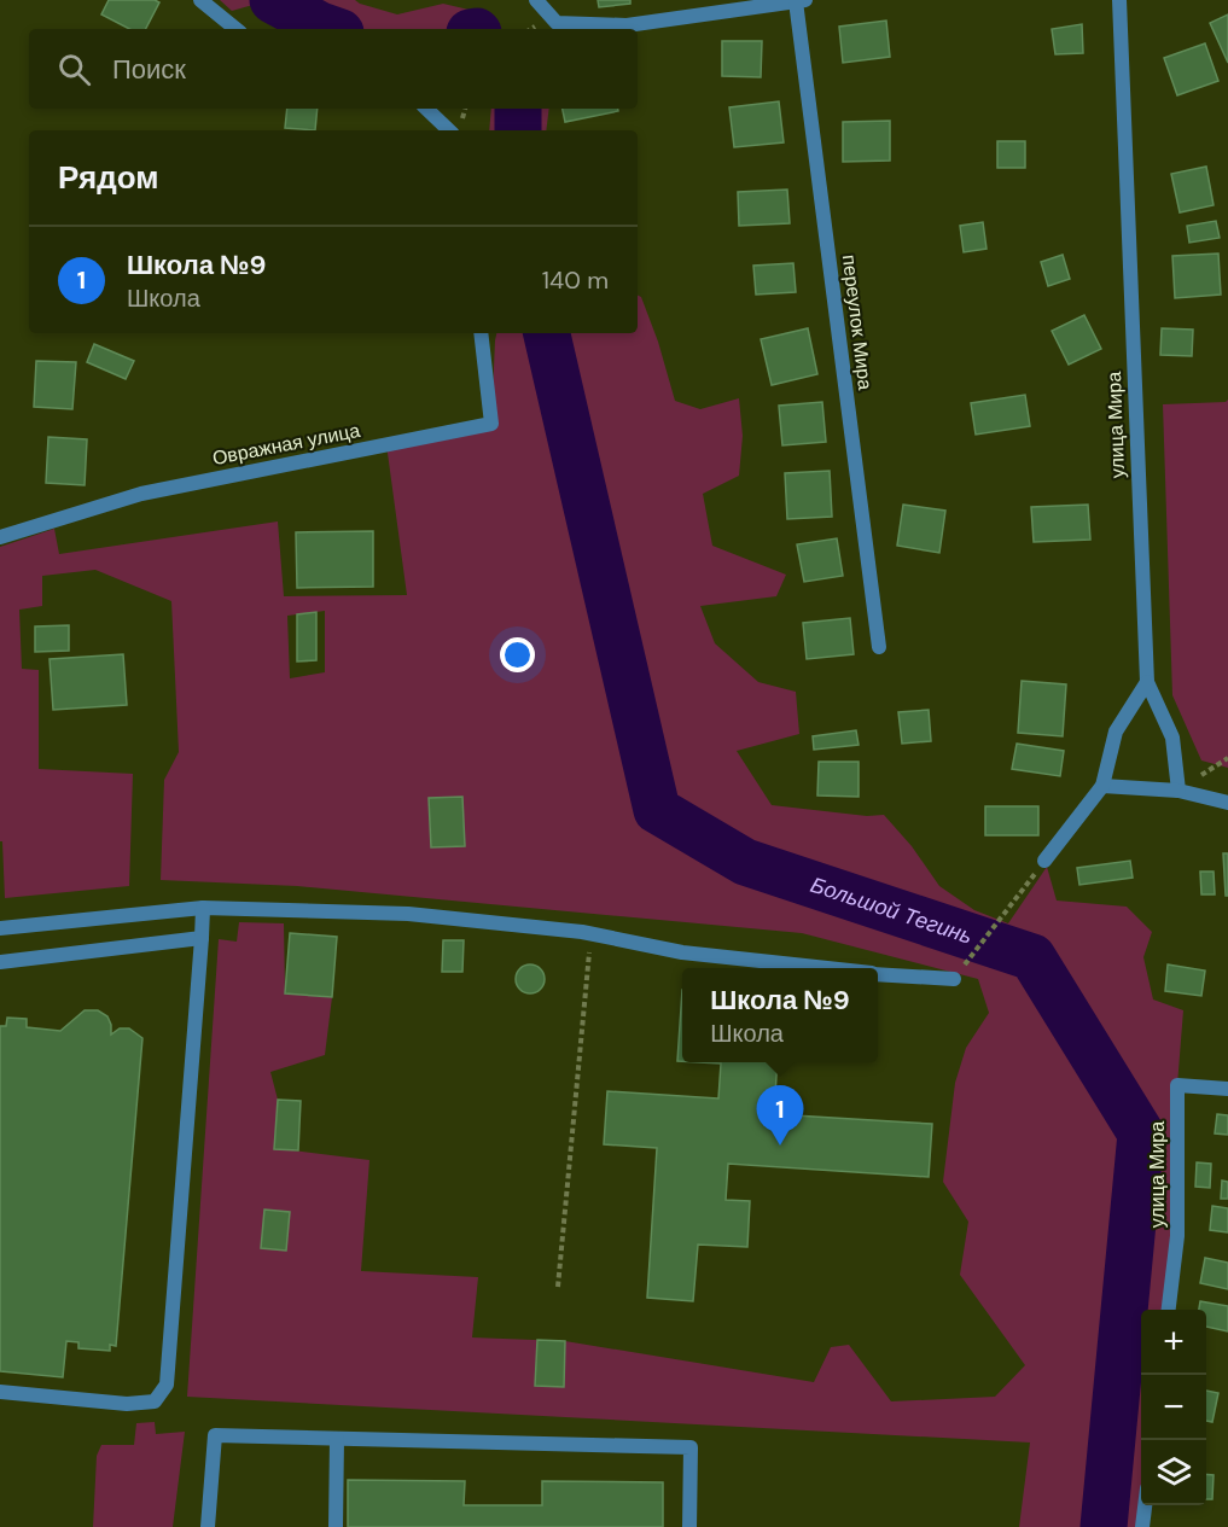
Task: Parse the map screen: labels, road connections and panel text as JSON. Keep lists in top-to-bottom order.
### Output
{
  "streets": {
    "street": ["переулок Мира", "улица Мира", "Овражная улица"]
  },
  "water": ["Большой Тегинь"],
  "page": {
    "search": "Поиск",
    "heading": "Рядом",
    "list": [
      {
        "mark": "1",
        "name": "Школа №9",
        "note": "Школа",
        "value": "140 m"
      }
    ],
    "popup": ["Школа №9", "Школа"],
    "pins": "1",
    "map_buttons": ["+", "−"]
  }
}
